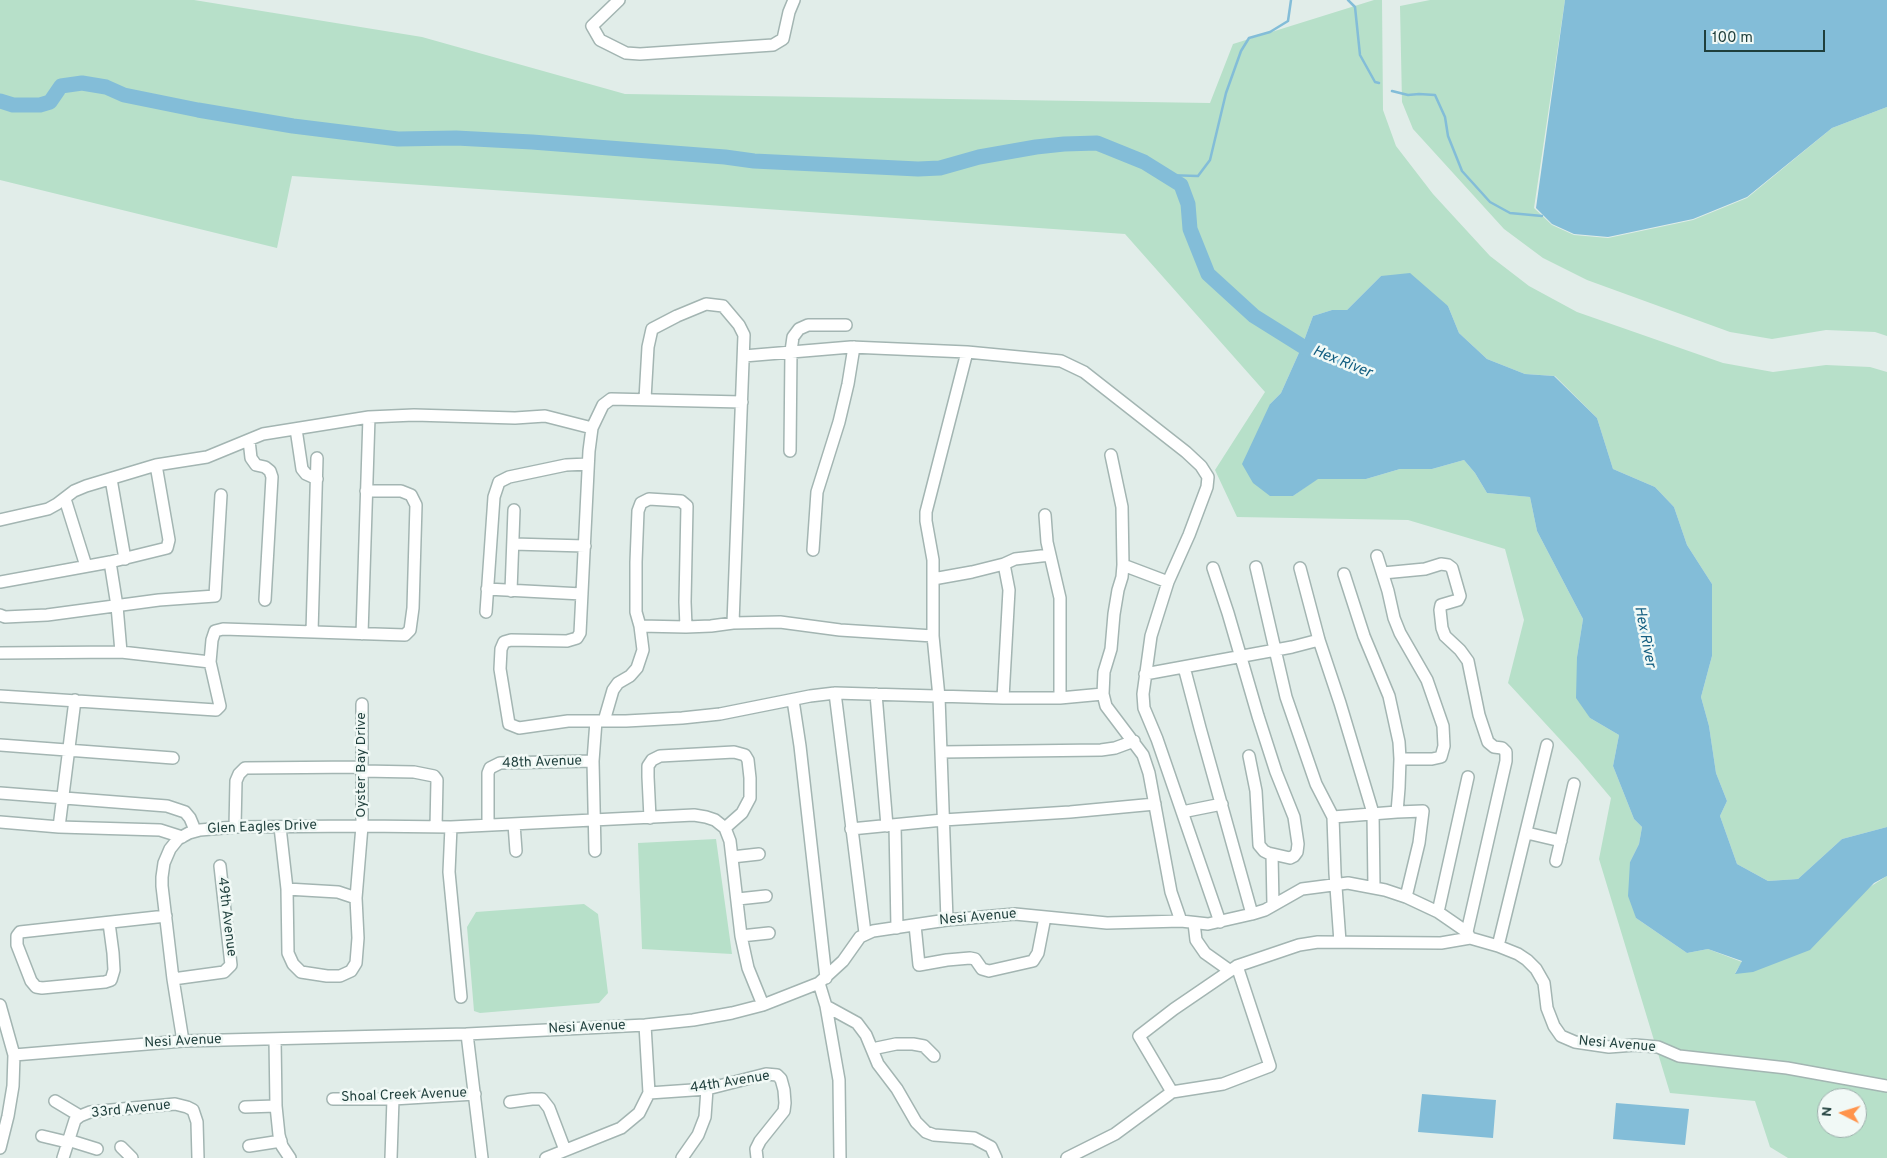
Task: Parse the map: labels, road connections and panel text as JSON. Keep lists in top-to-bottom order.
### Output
{
  "streets": {
    "street": [
      "48th Avenue",
      "Oyster Bay Drive",
      "Glen Eagles Drive",
      "49th Avenue",
      "Nesi Avenue",
      "44th Avenue",
      "Shoal Creek Avenue",
      "33rd Avenue"
    ]
  },
  "crossings": [
    ["48th Avenue", "Glen Eagles Drive"],
    ["Oyster Bay Drive", "Glen Eagles Drive"],
    ["Glen Eagles Drive", "49th Avenue"],
    ["Glen Eagles Drive", "Nesi Avenue"]
  ],
  "water": ["Hex River"],
  "scale_bar": "100 m",
  "north": "left"
}
